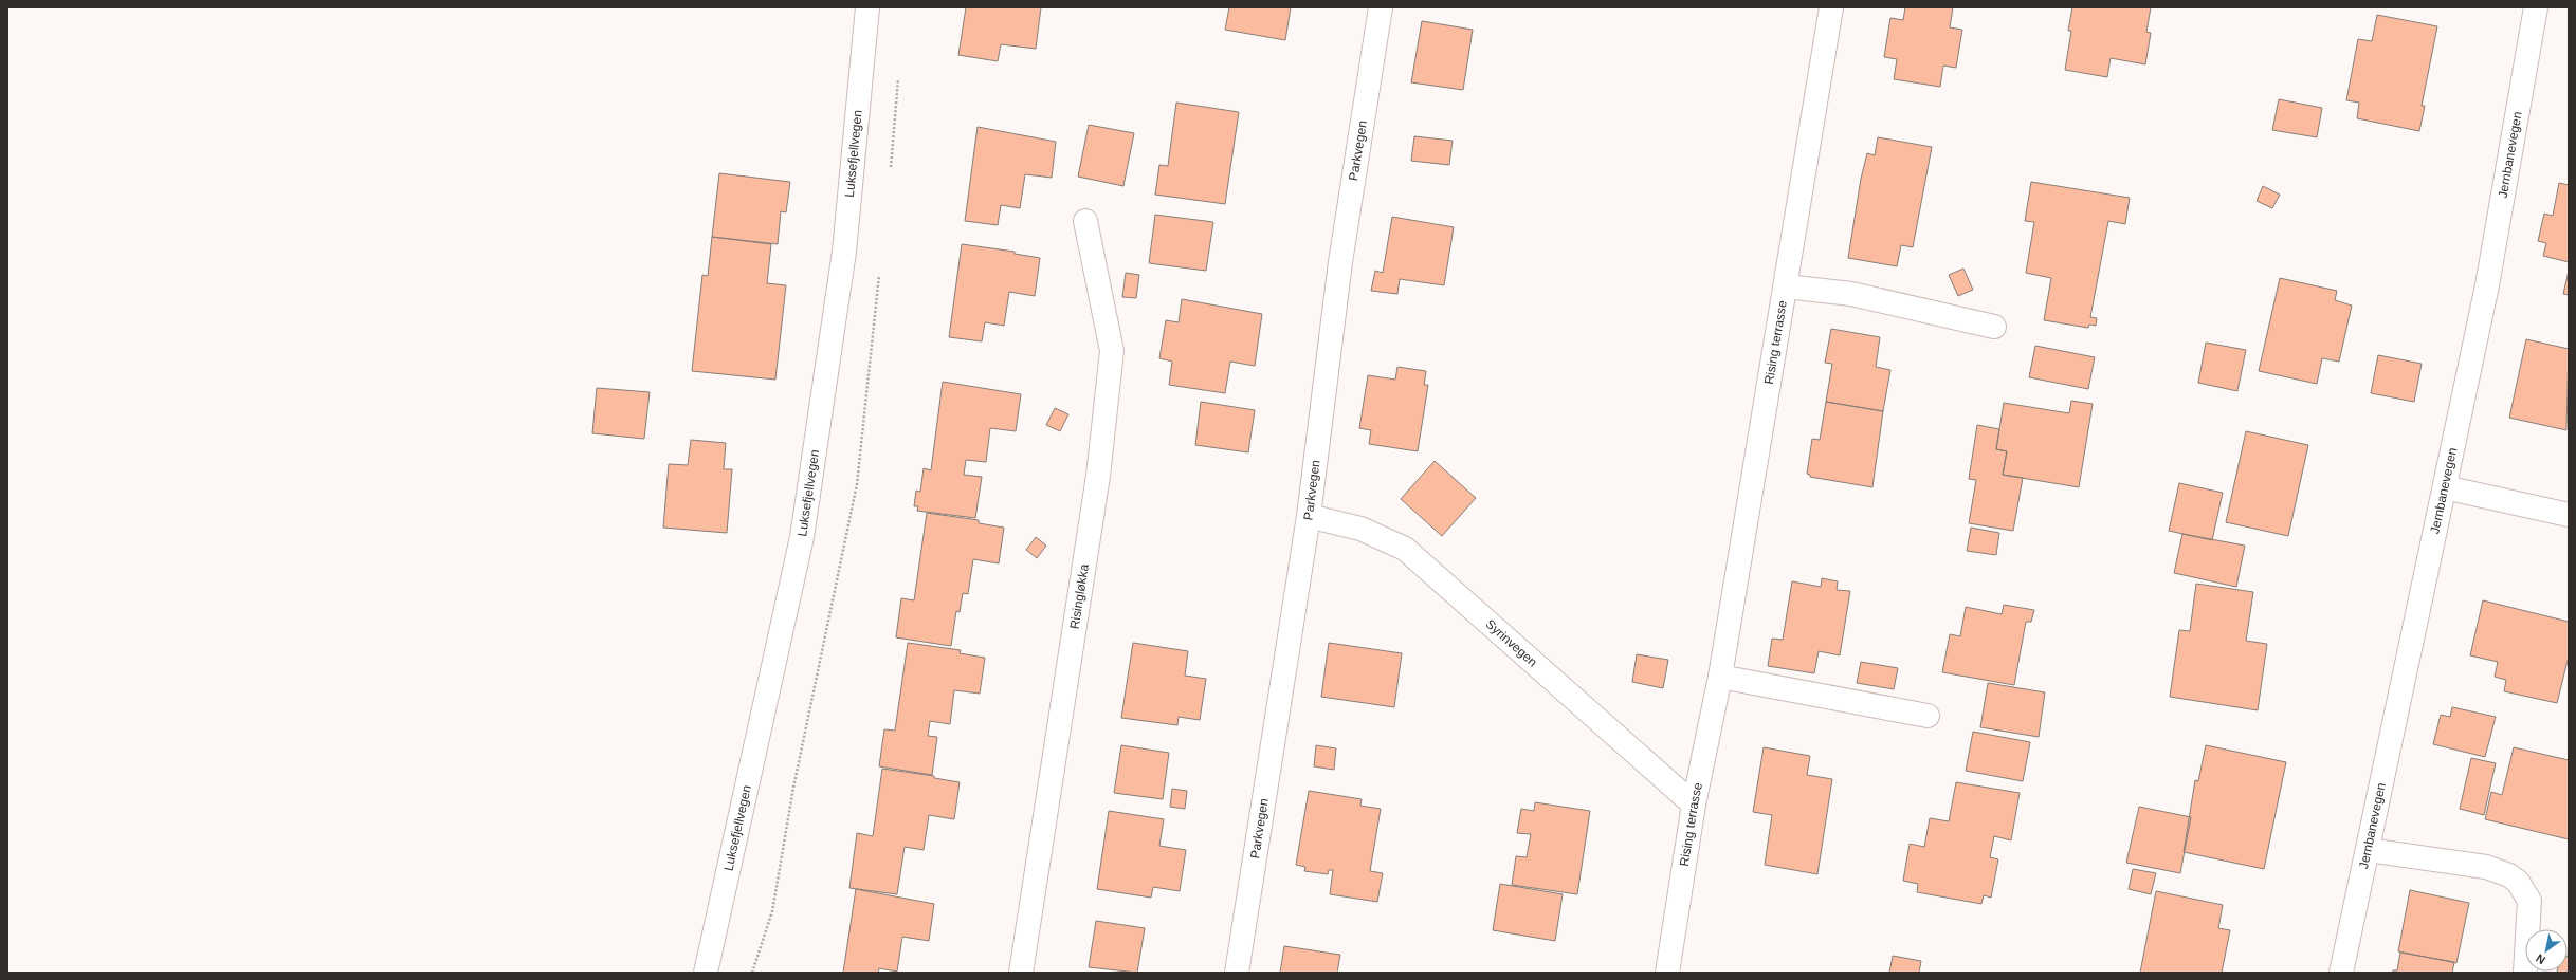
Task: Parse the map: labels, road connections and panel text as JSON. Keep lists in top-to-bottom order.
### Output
{
  "streets": {
    "street": [
      "Parkvegen",
      "Luksefjellvegen",
      "Jernbanevegen",
      "Rising terrasse",
      "Risingløkka",
      "Syrinvegen"
    ]
  },
  "crossings": [
    ["Parkvegen", "Syrinvegen"],
    ["Rising terrasse", "Syrinvegen"]
  ],
  "north": "bottom left"
}
